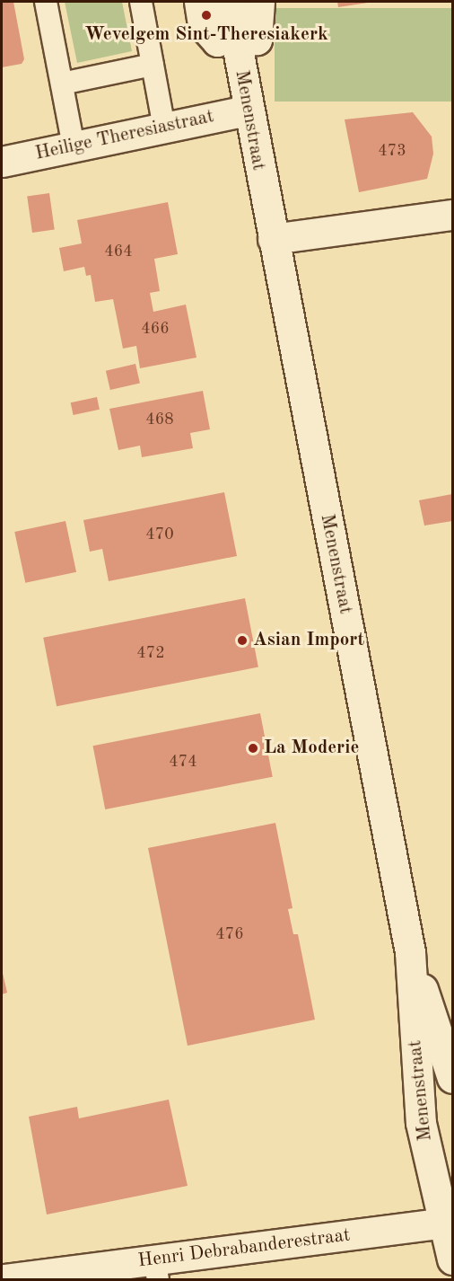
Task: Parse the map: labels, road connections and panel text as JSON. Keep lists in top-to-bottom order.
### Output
{
  "streets": {
    "main road": ["Menenstraat", "Heilige Theresiastraat", "Henri Debrabanderestraat"]
  },
  "crossings": [
    ["Menenstraat", "Heilige Theresiastraat"],
    ["Menenstraat", "Henri Debrabanderestraat"]
  ],
  "places": ["Wevelgem Sint-Theresiakerk", "Asian Import", "La Moderie"],
  "house_numbers": [
    "473",
    "464",
    "466",
    "468",
    "470",
    "472",
    "474",
    "476"
  ]
}
